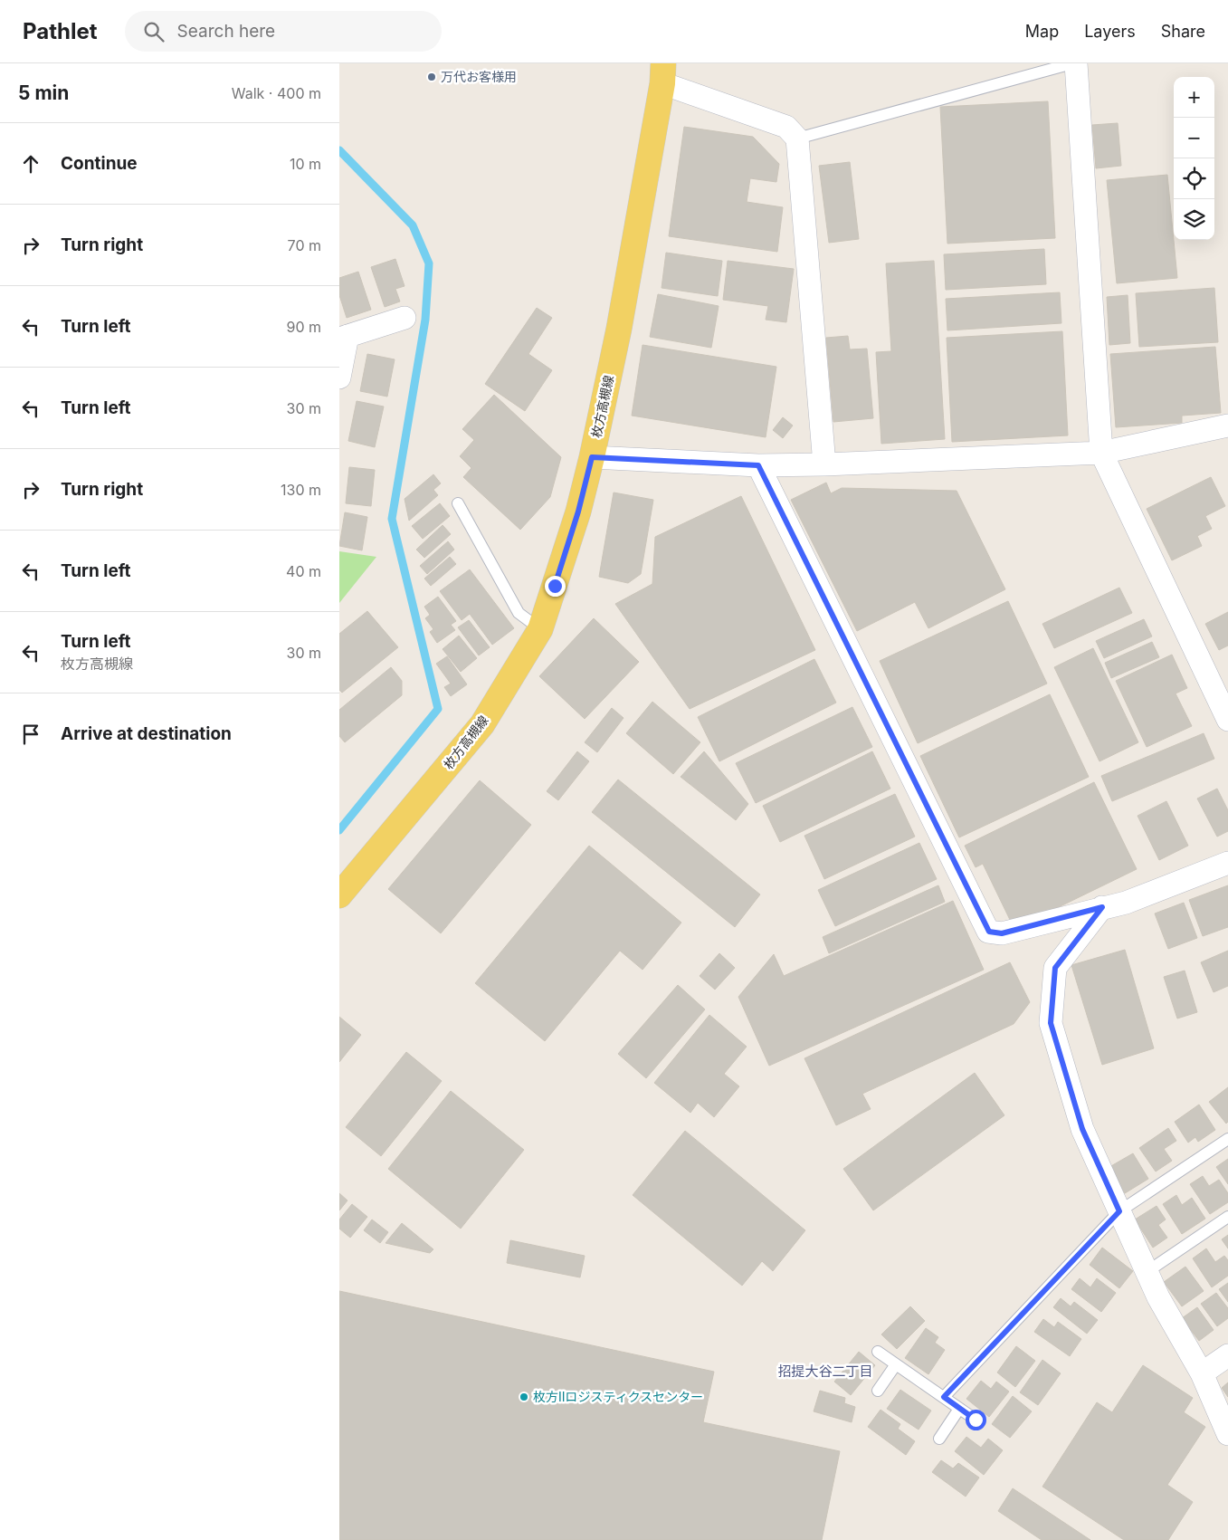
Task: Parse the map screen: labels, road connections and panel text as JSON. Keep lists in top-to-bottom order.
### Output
{
  "streets": {
    "main road": ["枚方高槻線"]
  },
  "districts": ["招提大谷二丁目"],
  "places": ["万代お客様用", "枚方Ⅱロジスティクスセンター"],
  "page": {
    "header": "Pathlet",
    "search": "Search here",
    "nav": ["Map", "Layers", "Share"],
    "heading": ["5 min", "Walk · 400 m"],
    "map_buttons": ["+", "−"],
    "list": [
      ["Continue", "10 m"],
      ["Turn right", "70 m"],
      ["Turn left", "90 m"],
      ["Turn left", "30 m"],
      ["Turn right", "130 m"],
      ["Turn left", "40 m"],
      ["Turn left", "枚方高槻線", "30 m"],
      "Arrive at destination"
    ]
  }
}
